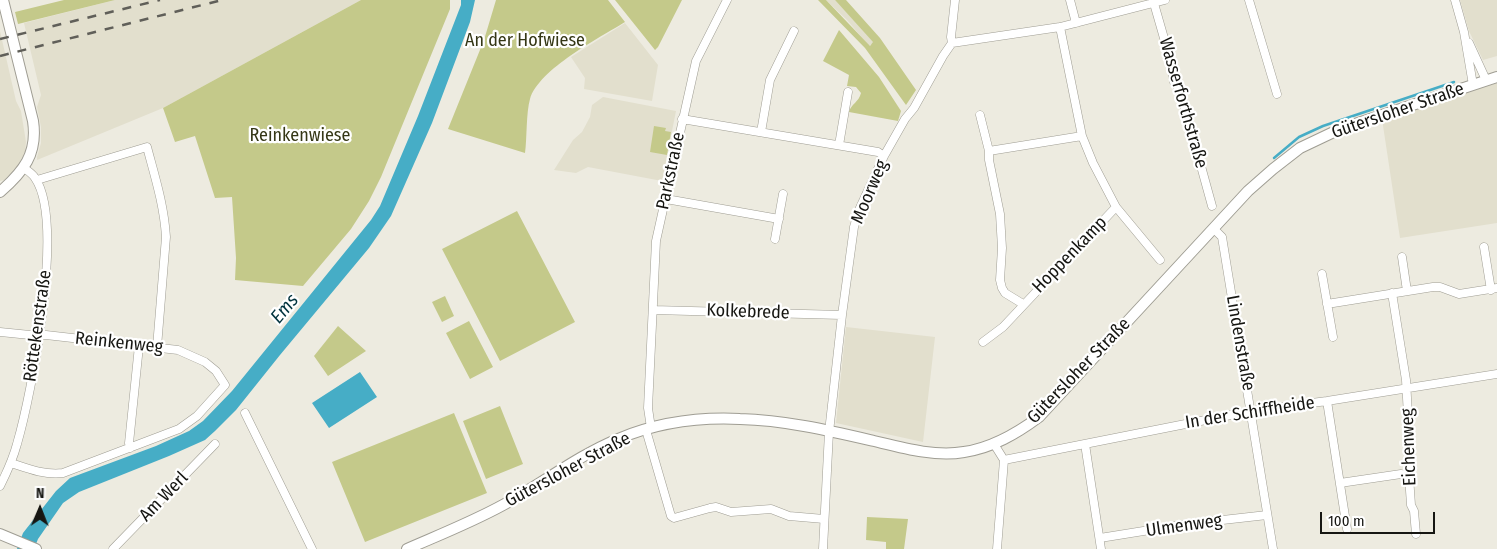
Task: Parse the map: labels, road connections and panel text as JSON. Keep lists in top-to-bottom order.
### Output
{
  "streets": {
    "main road": ["Gütersloher Straße"],
    "street": [
      "Wasserforthstraße",
      "Parkstraße",
      "Moorweg",
      "Hoppenkamp",
      "Kolkebrede",
      "Röttekenstraße",
      "Reinkenweg",
      "Lindenstraße",
      "In der Schiffheide",
      "Eichenweg",
      "Am Werl",
      "Ulmenweg"
    ]
  },
  "crossings": [
    ["Gütersloher Straße", "Parkstraße"],
    ["Gütersloher Straße", "Moorweg"],
    ["Gütersloher Straße", "Lindenstraße"],
    ["Parkstraße", "Moorweg"],
    ["Parkstraße", "Kolkebrede"],
    ["Moorweg", "Kolkebrede"],
    ["Röttekenstraße", "Reinkenweg"],
    ["Lindenstraße", "In der Schiffheide"],
    ["Lindenstraße", "Ulmenweg"],
    ["In der Schiffheide", "Eichenweg"]
  ],
  "water": ["Ems"],
  "parks": ["An der Hofwiese", "Reinkenwiese"],
  "scale_bar": "100 m",
  "north": "top"
}
